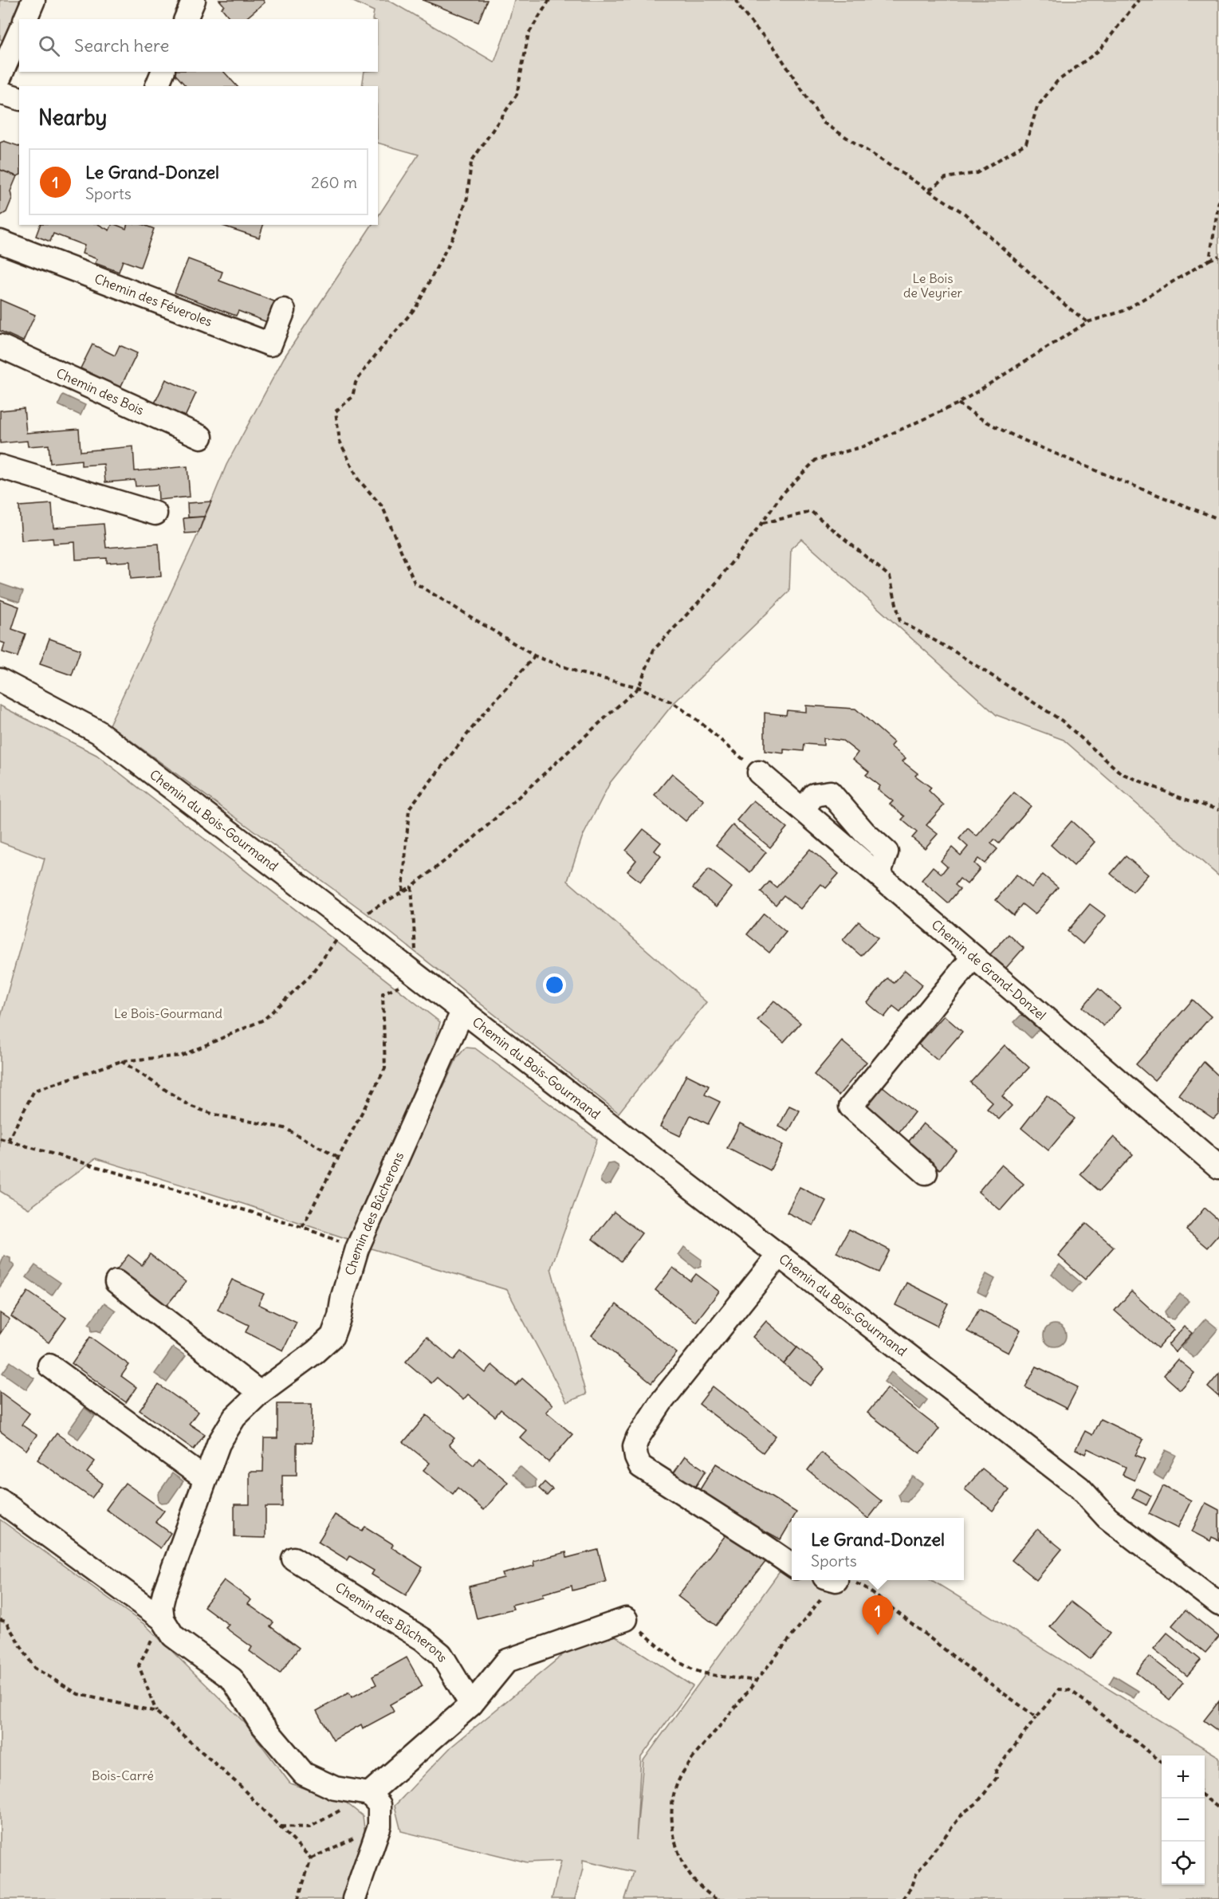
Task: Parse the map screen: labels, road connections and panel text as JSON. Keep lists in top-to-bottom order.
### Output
{
  "streets": {
    "street": [
      "Chemin des Féveroles",
      "Chemin des Bois",
      "Chemin du Bois-Gourmand",
      "Chemin de Grand-Donzel",
      "Chemin des Bûcherons"
    ]
  },
  "crossings": [
    ["Chemin du Bois-Gourmand", "Chemin des Bûcherons"]
  ],
  "parks": ["Le Bois de Veyrier", "Le Bois-Gourmand", "Bois-Carré"],
  "page": {
    "search": "Search here",
    "heading": "Nearby",
    "list": [
      {
        "mark": "1",
        "name": "Le Grand-Donzel",
        "note": "Sports",
        "value": "260 m"
      }
    ],
    "popup": ["Le Grand-Donzel", "Sports"],
    "pins": "1",
    "map_buttons": ["+", "−"]
  }
}
